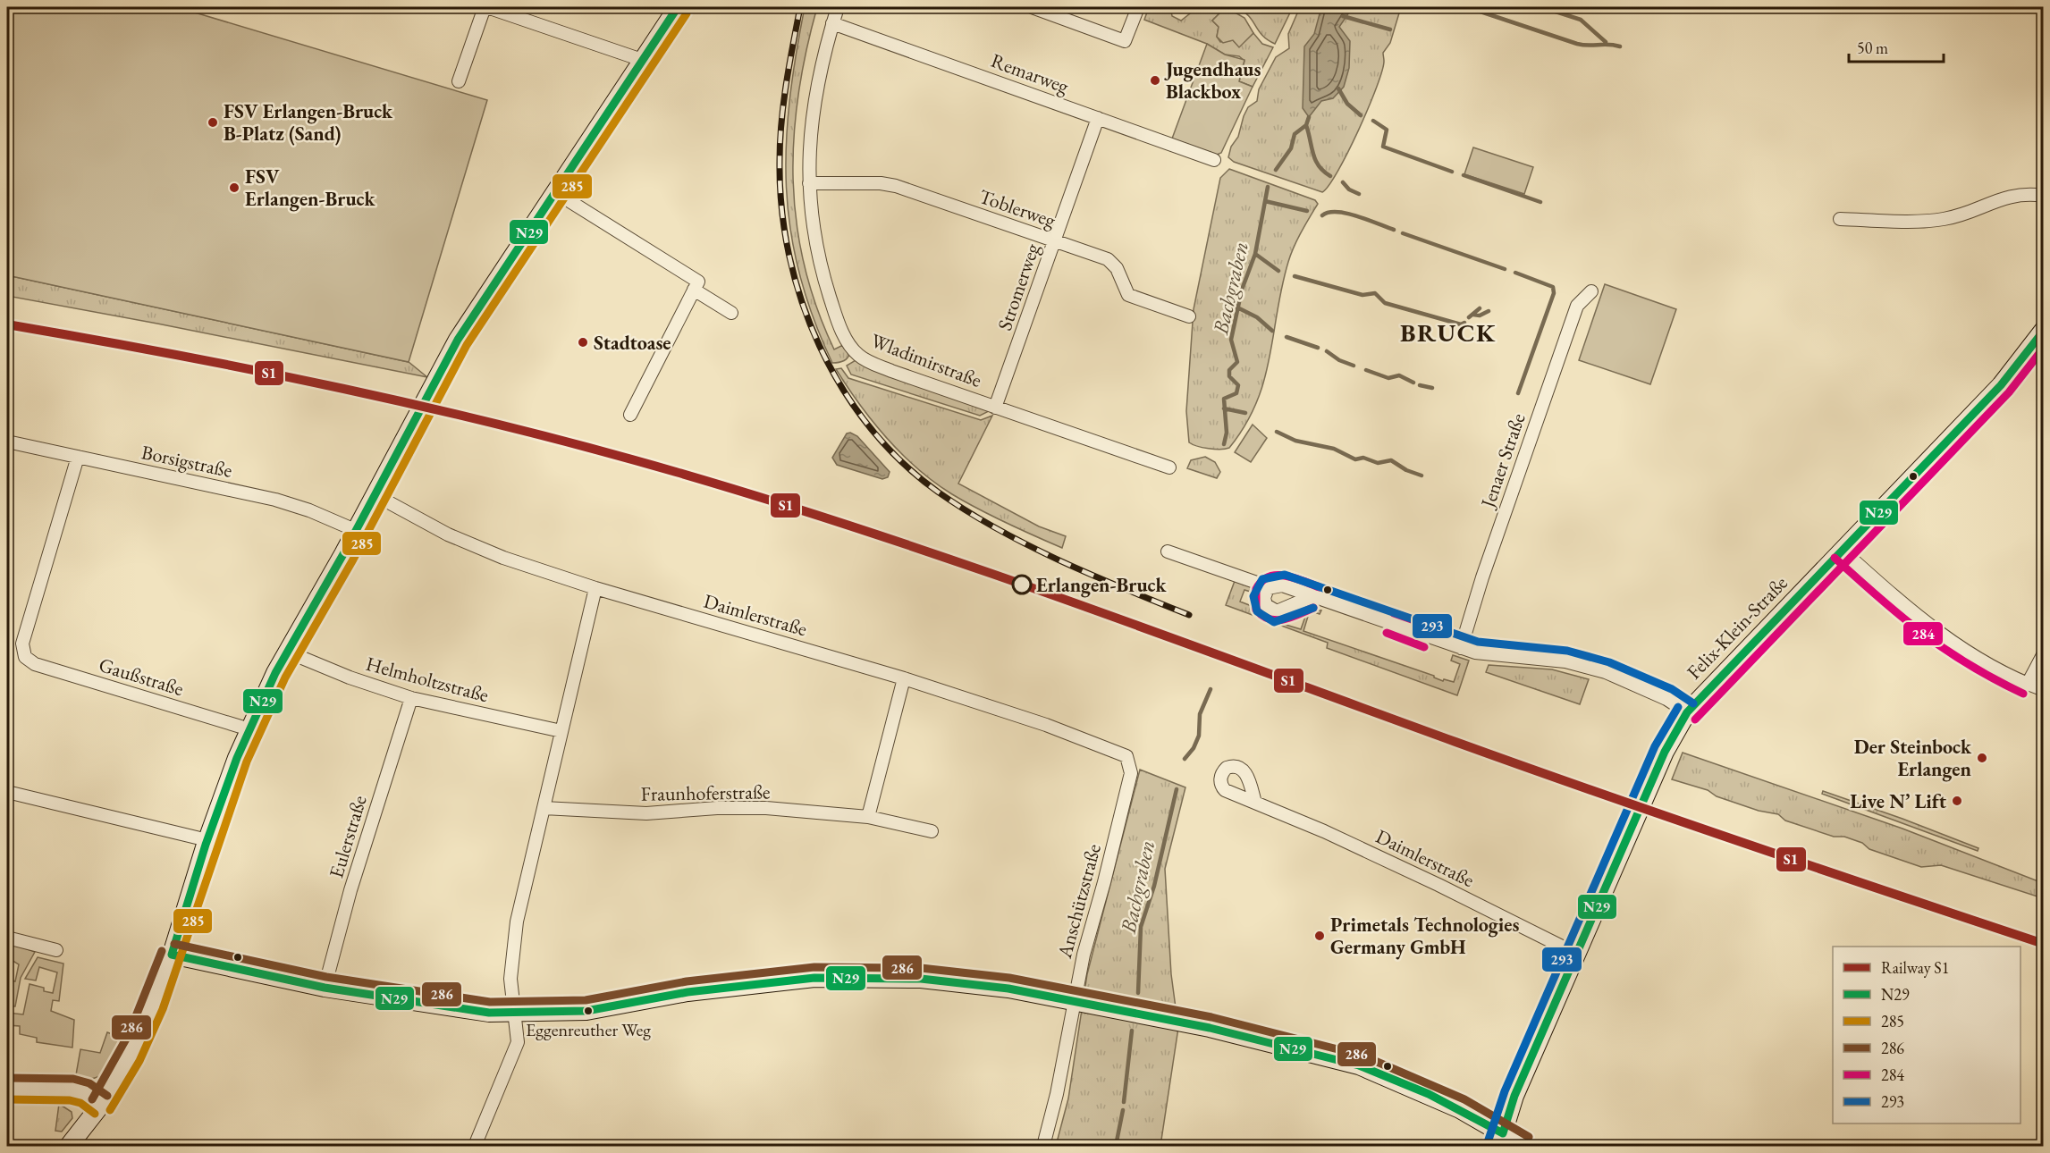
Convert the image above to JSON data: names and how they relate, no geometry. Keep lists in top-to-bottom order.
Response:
{
  "streets": {
    "street": [
      "Remarweg",
      "Toblerweg",
      "Stromerweg",
      "Wladimirstraße",
      "Jenaer Straße",
      "Borsigstraße",
      "Daimlerstraße",
      "Felix-Klein-Straße",
      "Gaußstraße",
      "Helmholtzstraße",
      "Fraunhoferstraße",
      "Eulerstraße",
      "Anschützstraße"
    ]
  },
  "crossings": [
    ["Remarweg", "Stromerweg"],
    ["Remarweg", "Wladimirstraße"],
    ["Toblerweg", "Stromerweg"],
    ["Toblerweg", "Wladimirstraße"],
    ["Stromerweg", "Wladimirstraße"],
    ["Borsigstraße", "Gaußstraße"],
    ["Daimlerstraße", "Felix-Klein-Straße"],
    ["Daimlerstraße", "Anschützstraße"],
    ["Helmholtzstraße", "Eulerstraße"]
  ],
  "districts": ["BRUCK"],
  "water": ["Bachgraben"],
  "places": [
    "Jugendhaus Blackbox",
    "FSV Erlangen-Bruck B-Platz (Sand)",
    "FSV Erlangen-Bruck",
    "Stadtoase",
    "Erlangen-Bruck",
    "Der Steinbock Erlangen",
    "Live N’ Lift",
    "Primetals Technologies Germany GmbH",
    "Eggenreuther Weg"
  ],
  "lines": [
    "transit line N29",
    "transit line 285",
    "rail line S1",
    "transit line 284",
    "transit line 293",
    "transit line 286"
  ],
  "legend": [
    "Railway S1",
    "N29",
    "285",
    "286",
    "284",
    "293"
  ],
  "scale_bar": "50 m"
}
